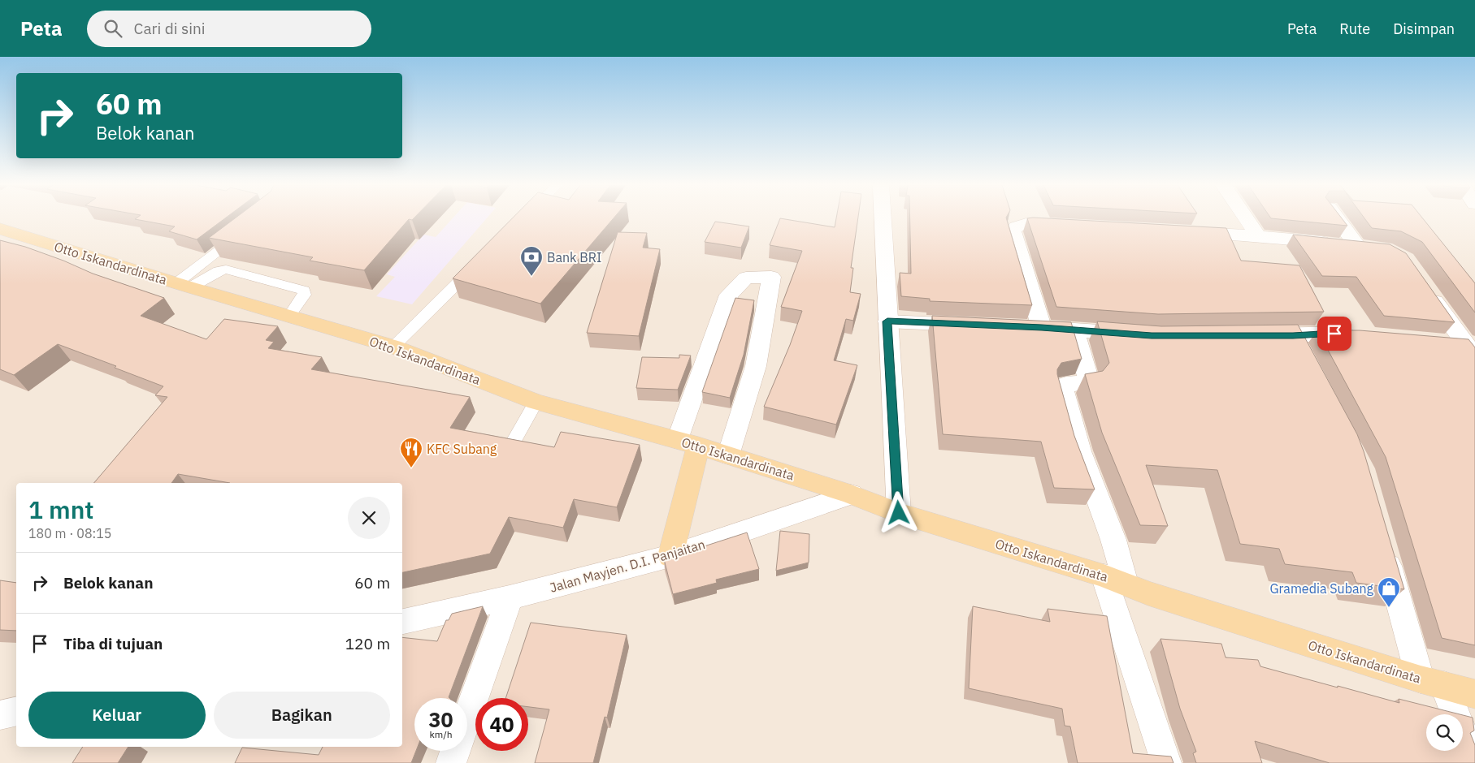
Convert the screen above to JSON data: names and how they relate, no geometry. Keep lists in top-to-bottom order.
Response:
{
  "streets": {
    "main road": ["Otto Iskandardinata"],
    "street": ["Jalan Mayjen. D.I. Panjaitan"]
  },
  "crossings": [
    ["Otto Iskandardinata", "Jalan Mayjen. D.I. Panjaitan"]
  ],
  "places": {
    "bank": ["Bank BRI"],
    "restaurant": ["KFC Subang"],
    "shop": ["Gramedia Subang"]
  },
  "page": {
    "header": "Peta",
    "search": "Cari di sini",
    "nav": ["Peta", "Rute", "Disimpan"],
    "turn": ["60 m", "Belok kanan"],
    "heading": ["1 mnt", "180 m · 08:15"],
    "list": [
      {
        "name": "Belok kanan",
        "value": "60 m"
      },
      {
        "name": "Tiba di tujuan",
        "value": "120 m"
      }
    ],
    "buttons": ["Keluar", "Bagikan"],
    "speed": "30 km/h",
    "limit": "40"
  }
}
